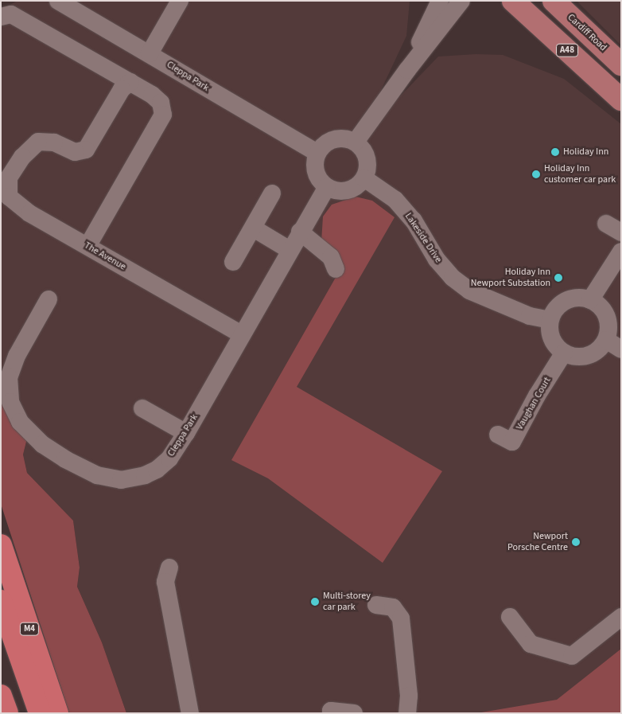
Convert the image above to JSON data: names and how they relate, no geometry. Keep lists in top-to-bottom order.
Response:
{
  "streets": {
    "highway": ["M4"],
    "main road": ["Cardiff Road", "A48"],
    "street": [
      "Cleppa Park",
      "Lakeside Drive",
      "The Avenue",
      "Vaughan Court"
    ]
  },
  "crossings": [
    ["Cleppa Park", "Lakeside Drive"],
    ["Cleppa Park", "The Avenue"],
    ["Lakeside Drive", "Vaughan Court"]
  ],
  "places": [
    "Holiday Inn",
    "Holiday Inn customer car park",
    "Holiday Inn Newport Substation",
    "Newport Porsche Centre",
    "Multi-storey car park"
  ]
}
